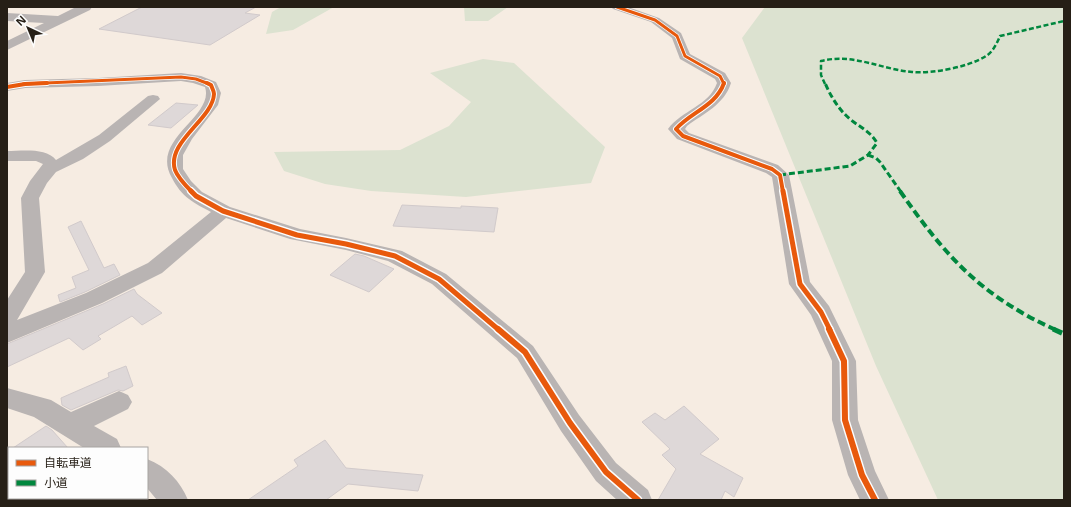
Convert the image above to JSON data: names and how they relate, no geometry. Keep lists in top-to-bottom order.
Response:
{
  "legend": ["自転車道", "小道"],
  "north": "top left"
}
